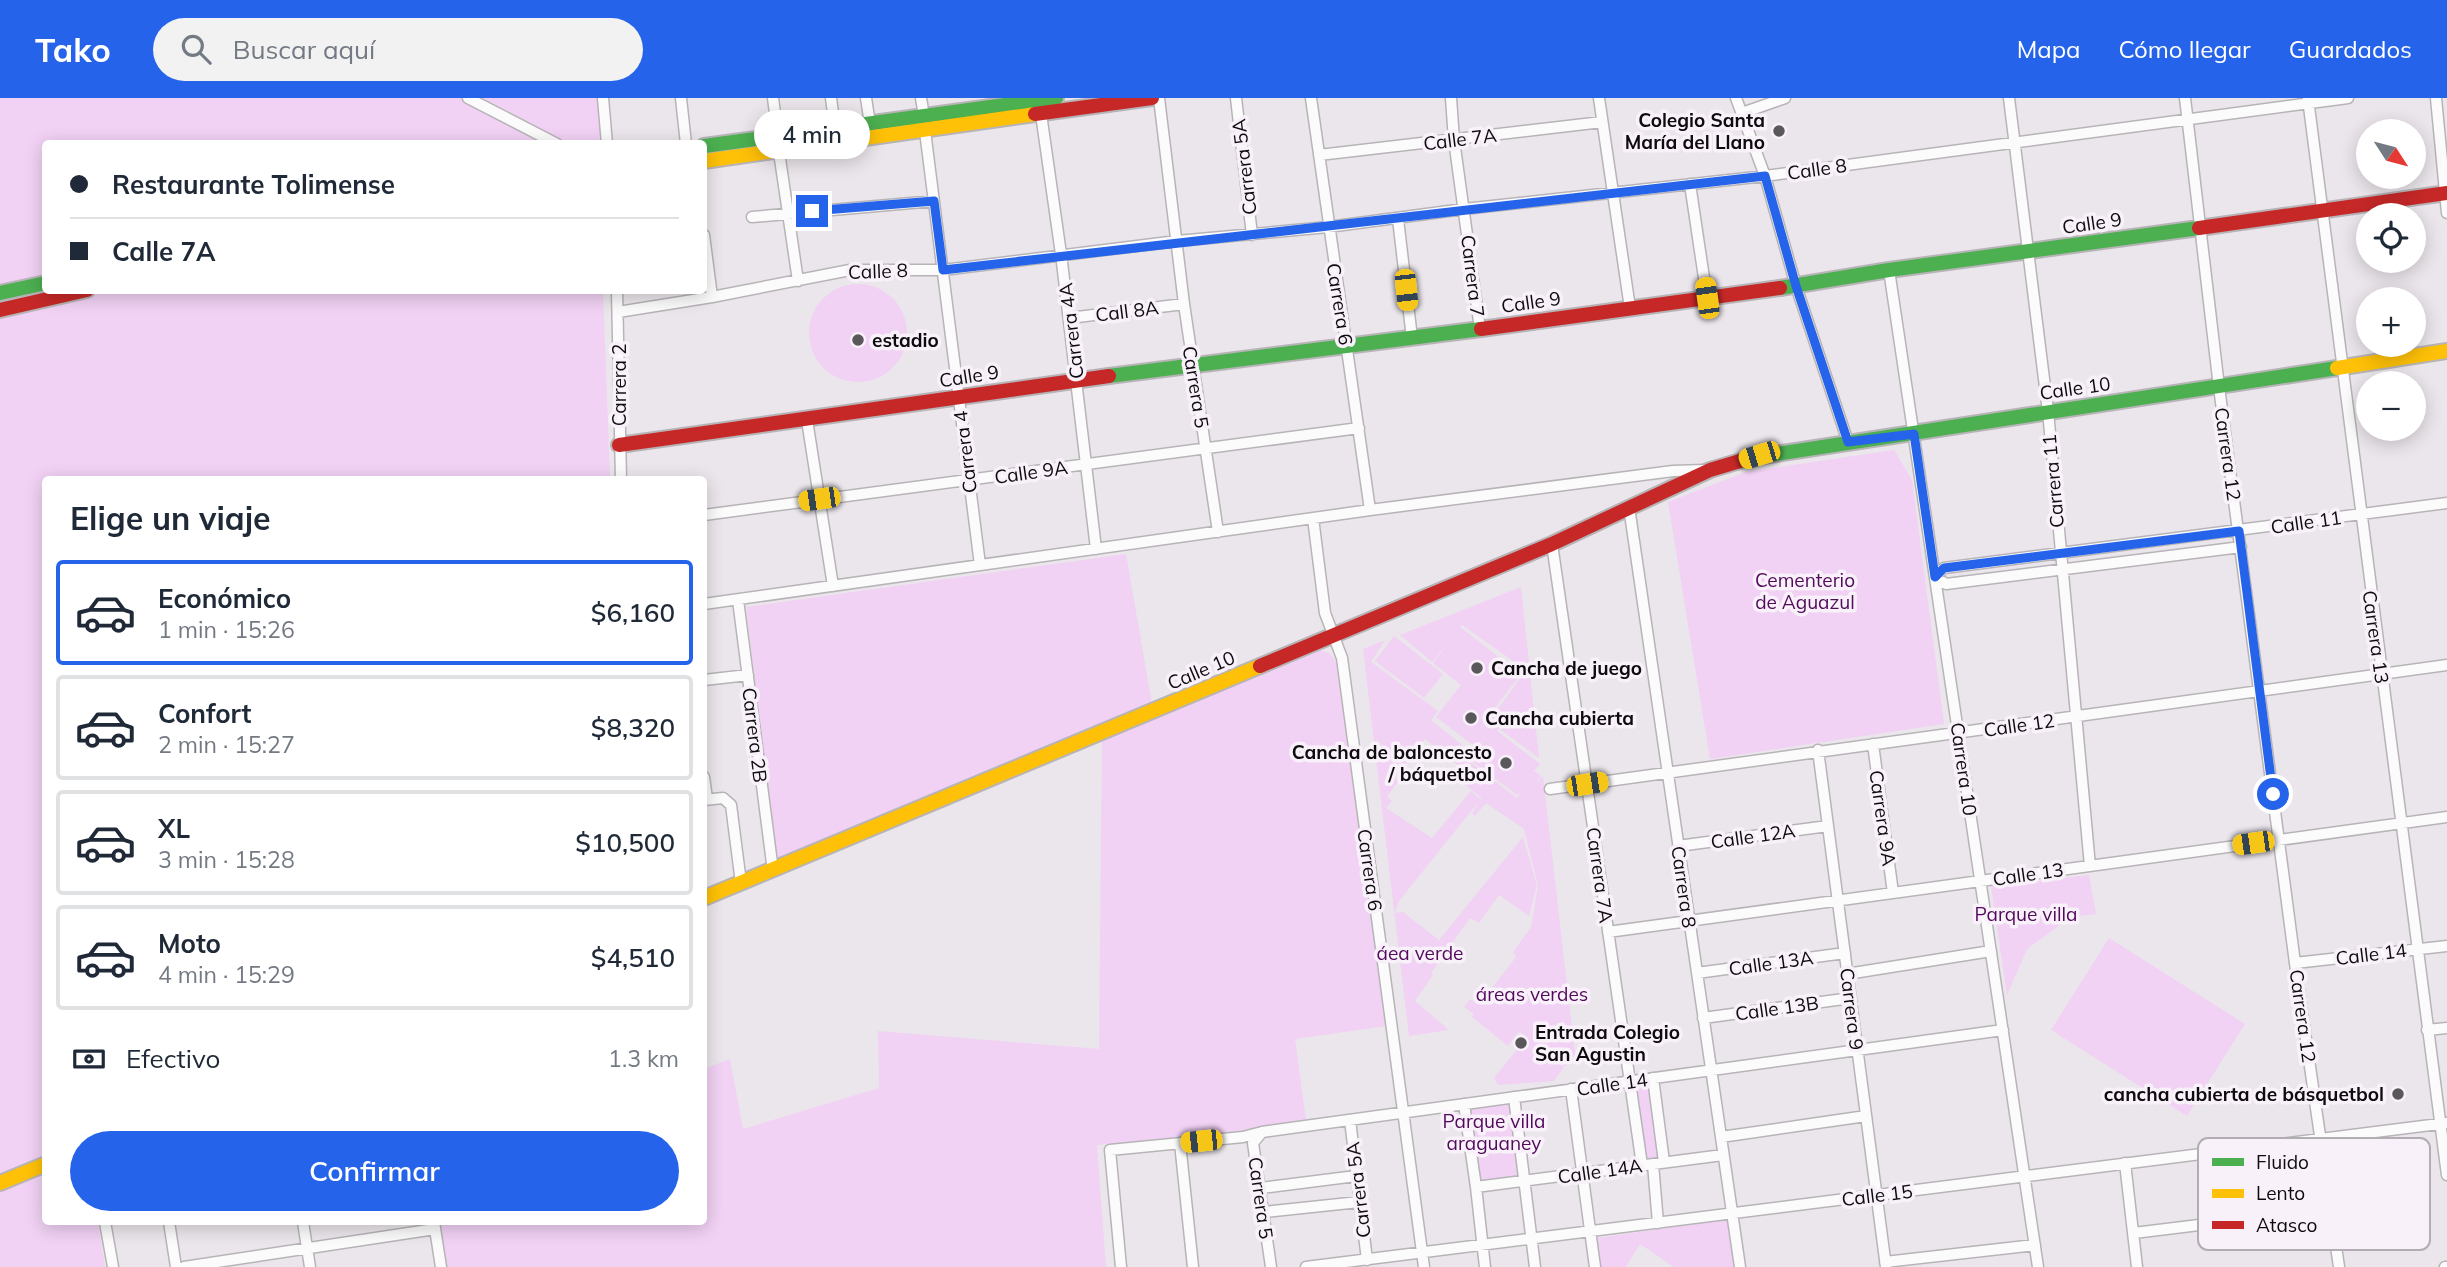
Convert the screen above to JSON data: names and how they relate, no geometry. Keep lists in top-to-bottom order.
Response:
{
  "streets": {
    "street": [
      "Calle 7A",
      "Carrera 5A",
      "Calle 8",
      "Calle 9",
      "Carrera 7",
      "Carrera 6",
      "Call 8A",
      "Carrera 4A",
      "Carrera 2",
      "Carrera 5",
      "Calle 10",
      "Carrera 4",
      "Carrera 12",
      "Calle 9A",
      "Carrera 11",
      "Calle 11",
      "Carrera 13",
      "Calle 12",
      "Carrera 2B",
      "Carrera 10",
      "Carrera 9A",
      "Calle 12A",
      "Calle 13",
      "Carrera 7A",
      "Carrera 8",
      "Calle 14",
      "Calle 13A",
      "Calle 13B",
      "Carrera 9",
      "Calle 14A",
      "Calle 15"
    ]
  },
  "crossings": [
    ["Calle 7A", "Carrera 7"],
    ["Calle 7A", "Carrera 6"],
    ["Carrera 5A", "Calle 8"],
    ["Carrera 5A", "Calle 14"],
    ["Carrera 5A", "Calle 15"],
    ["Calle 8", "Carrera 7"],
    ["Calle 8", "Carrera 6"],
    ["Calle 8", "Carrera 4A"],
    ["Calle 8", "Carrera 2"],
    ["Calle 8", "Carrera 5"],
    ["Calle 8", "Carrera 4"],
    ["Calle 8", "Carrera 12"],
    ["Calle 8", "Carrera 11"],
    ["Calle 8", "Carrera 13"],
    ["Calle 9", "Carrera 7"],
    ["Calle 9", "Carrera 6"],
    ["Calle 9", "Carrera 4A"],
    ["Calle 9", "Carrera 2"],
    ["Calle 9", "Carrera 5"],
    ["Calle 9", "Carrera 4"],
    ["Calle 9", "Carrera 12"],
    ["Calle 9", "Carrera 11"],
    ["Calle 9", "Carrera 13"],
    ["Calle 9", "Carrera 10"],
    ["Carrera 6", "Calle 10"],
    ["Carrera 6", "Calle 9A"],
    ["Carrera 6", "Calle 14"],
    ["Carrera 6", "Calle 15"],
    ["Call 8A", "Carrera 4A"],
    ["Call 8A", "Carrera 5"],
    ["Carrera 4A", "Calle 10"],
    ["Carrera 4A", "Calle 9A"],
    ["Carrera 5", "Calle 10"],
    ["Carrera 5", "Calle 9A"],
    ["Carrera 5", "Calle 14"],
    ["Calle 10", "Carrera 4"],
    ["Calle 10", "Carrera 12"],
    ["Calle 10", "Carrera 11"],
    ["Calle 10", "Carrera 13"],
    ["Calle 10", "Carrera 2B"],
    ["Calle 10", "Carrera 10"],
    ["Calle 10", "Carrera 7A"],
    ["Calle 10", "Carrera 8"],
    ["Carrera 4", "Calle 9A"],
    ["Carrera 12", "Calle 11"],
    ["Carrera 12", "Calle 12"],
    ["Carrera 12", "Calle 13"],
    ["Carrera 12", "Calle 14"],
    ["Carrera 11", "Calle 11"],
    ["Carrera 11", "Calle 12"],
    ["Carrera 11", "Calle 13"],
    ["Calle 11", "Carrera 13"],
    ["Calle 11", "Carrera 10"],
    ["Carrera 13", "Calle 12"],
    ["Carrera 13", "Calle 13"],
    ["Carrera 13", "Calle 14"],
    ["Carrera 13", "Calle 15"],
    ["Calle 12", "Carrera 10"],
    ["Calle 12", "Carrera 9A"],
    ["Calle 12", "Carrera 7A"],
    ["Calle 12", "Carrera 8"],
    ["Calle 12", "Carrera 9"],
    ["Carrera 10", "Calle 13"],
    ["Carrera 10", "Calle 14"],
    ["Carrera 10", "Calle 15"],
    ["Carrera 9A", "Calle 13"],
    ["Calle 12A", "Carrera 8"],
    ["Calle 12A", "Carrera 9"],
    ["Calle 13", "Carrera 7A"],
    ["Calle 13", "Carrera 8"],
    ["Calle 13", "Carrera 9"],
    ["Carrera 7A", "Calle 14"],
    ["Carrera 7A", "Calle 14A"],
    ["Carrera 8", "Calle 14"],
    ["Carrera 8", "Calle 13A"],
    ["Carrera 8", "Calle 13B"],
    ["Carrera 8", "Calle 14A"],
    ["Carrera 8", "Calle 15"],
    ["Calle 14", "Carrera 9"],
    ["Calle 13A", "Carrera 9"],
    ["Calle 13B", "Carrera 9"],
    ["Carrera 9", "Calle 15"]
  ],
  "parks": [
    "Cementerio de Aguazul",
    "Parque villa",
    "áea verde",
    "áreas verdes",
    "Parque villa araguaney"
  ],
  "places": [
    "Colegio Santa María del Llano",
    "estadio",
    "Cancha de juego",
    "Cancha cubierta",
    "Cancha de baloncesto / báquetbol",
    "Entrada Colegio San Agustin",
    "cancha cubierta de básquetbol"
  ],
  "legend": ["Fluido", "Lento", "Atasco"],
  "north": "bottom right",
  "page": {
    "header": "Tako",
    "search": "Buscar aquí",
    "nav": ["Mapa", "Cómo llegar", "Guardados"],
    "bubble": "4 min",
    "map_buttons": ["+", "−"],
    "banner": ["Restaurante Tolimense", "Calle 7A"],
    "heading": "Elige un viaje",
    "list": [
      {
        "name": "Económico",
        "note": "1 min · 15:26",
        "value": "$6,160"
      },
      {
        "name": "Confort",
        "note": "2 min · 15:27",
        "value": "$8,320"
      },
      {
        "name": "XL",
        "note": "3 min · 15:28",
        "value": "$10,500"
      },
      {
        "name": "Moto",
        "note": "4 min · 15:29",
        "value": "$4,510"
      }
    ],
    "pay": ["Efectivo", "1.3 km"],
    "buttons": "Confirmar"
  }
}
